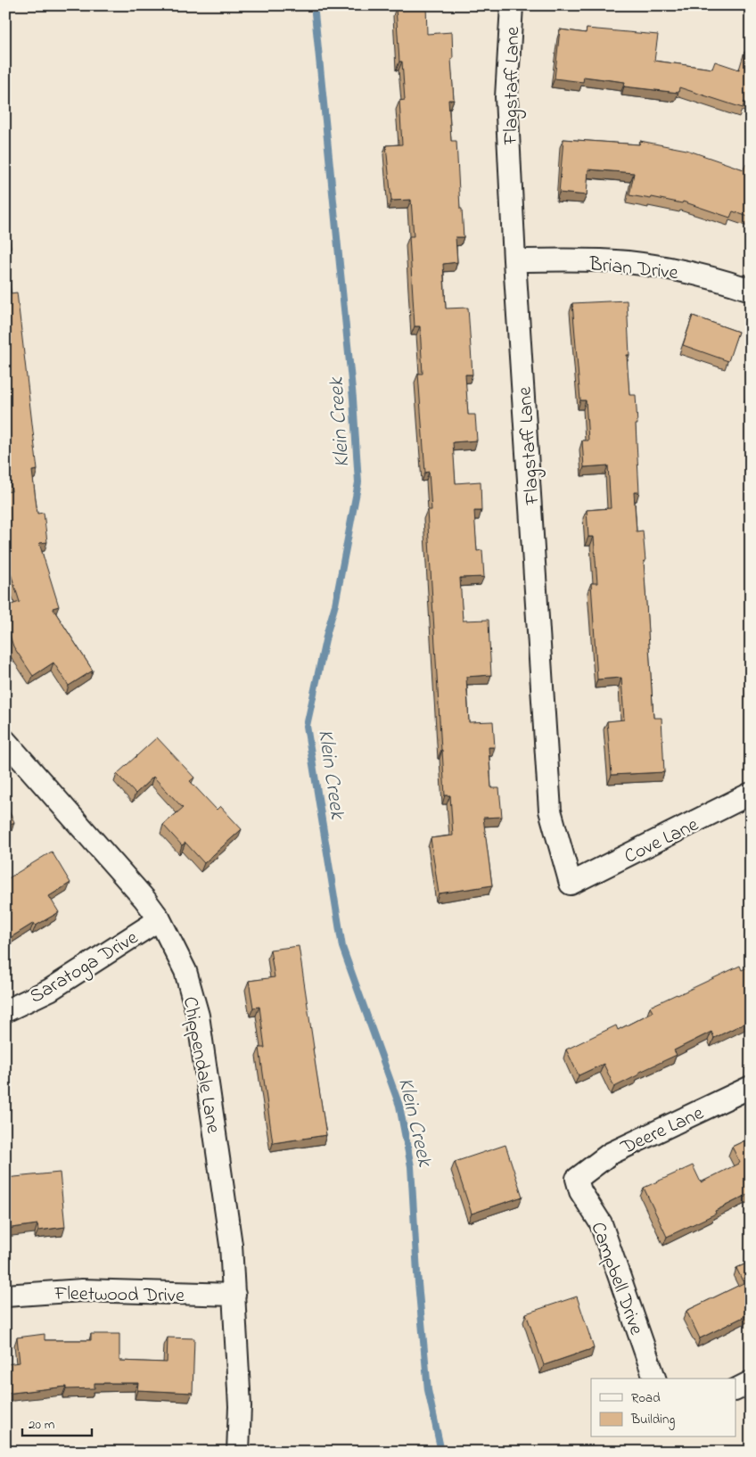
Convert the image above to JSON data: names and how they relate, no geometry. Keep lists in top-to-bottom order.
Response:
{
  "streets": {
    "street": [
      "Flagstaff Lane",
      "Brian Drive",
      "Cove Lane",
      "Saratoga Drive",
      "Chippendale Lane",
      "Deere Lane",
      "Campbell Drive",
      "Fleetwood Drive"
    ]
  },
  "crossings": [
    ["Flagstaff Lane", "Brian Drive"],
    ["Flagstaff Lane", "Cove Lane"],
    ["Saratoga Drive", "Chippendale Lane"],
    ["Chippendale Lane", "Fleetwood Drive"],
    ["Deere Lane", "Campbell Drive"]
  ],
  "water": ["Klein Creek"],
  "legend": ["Road", "Building"],
  "scale_bar": "20 m"
}
